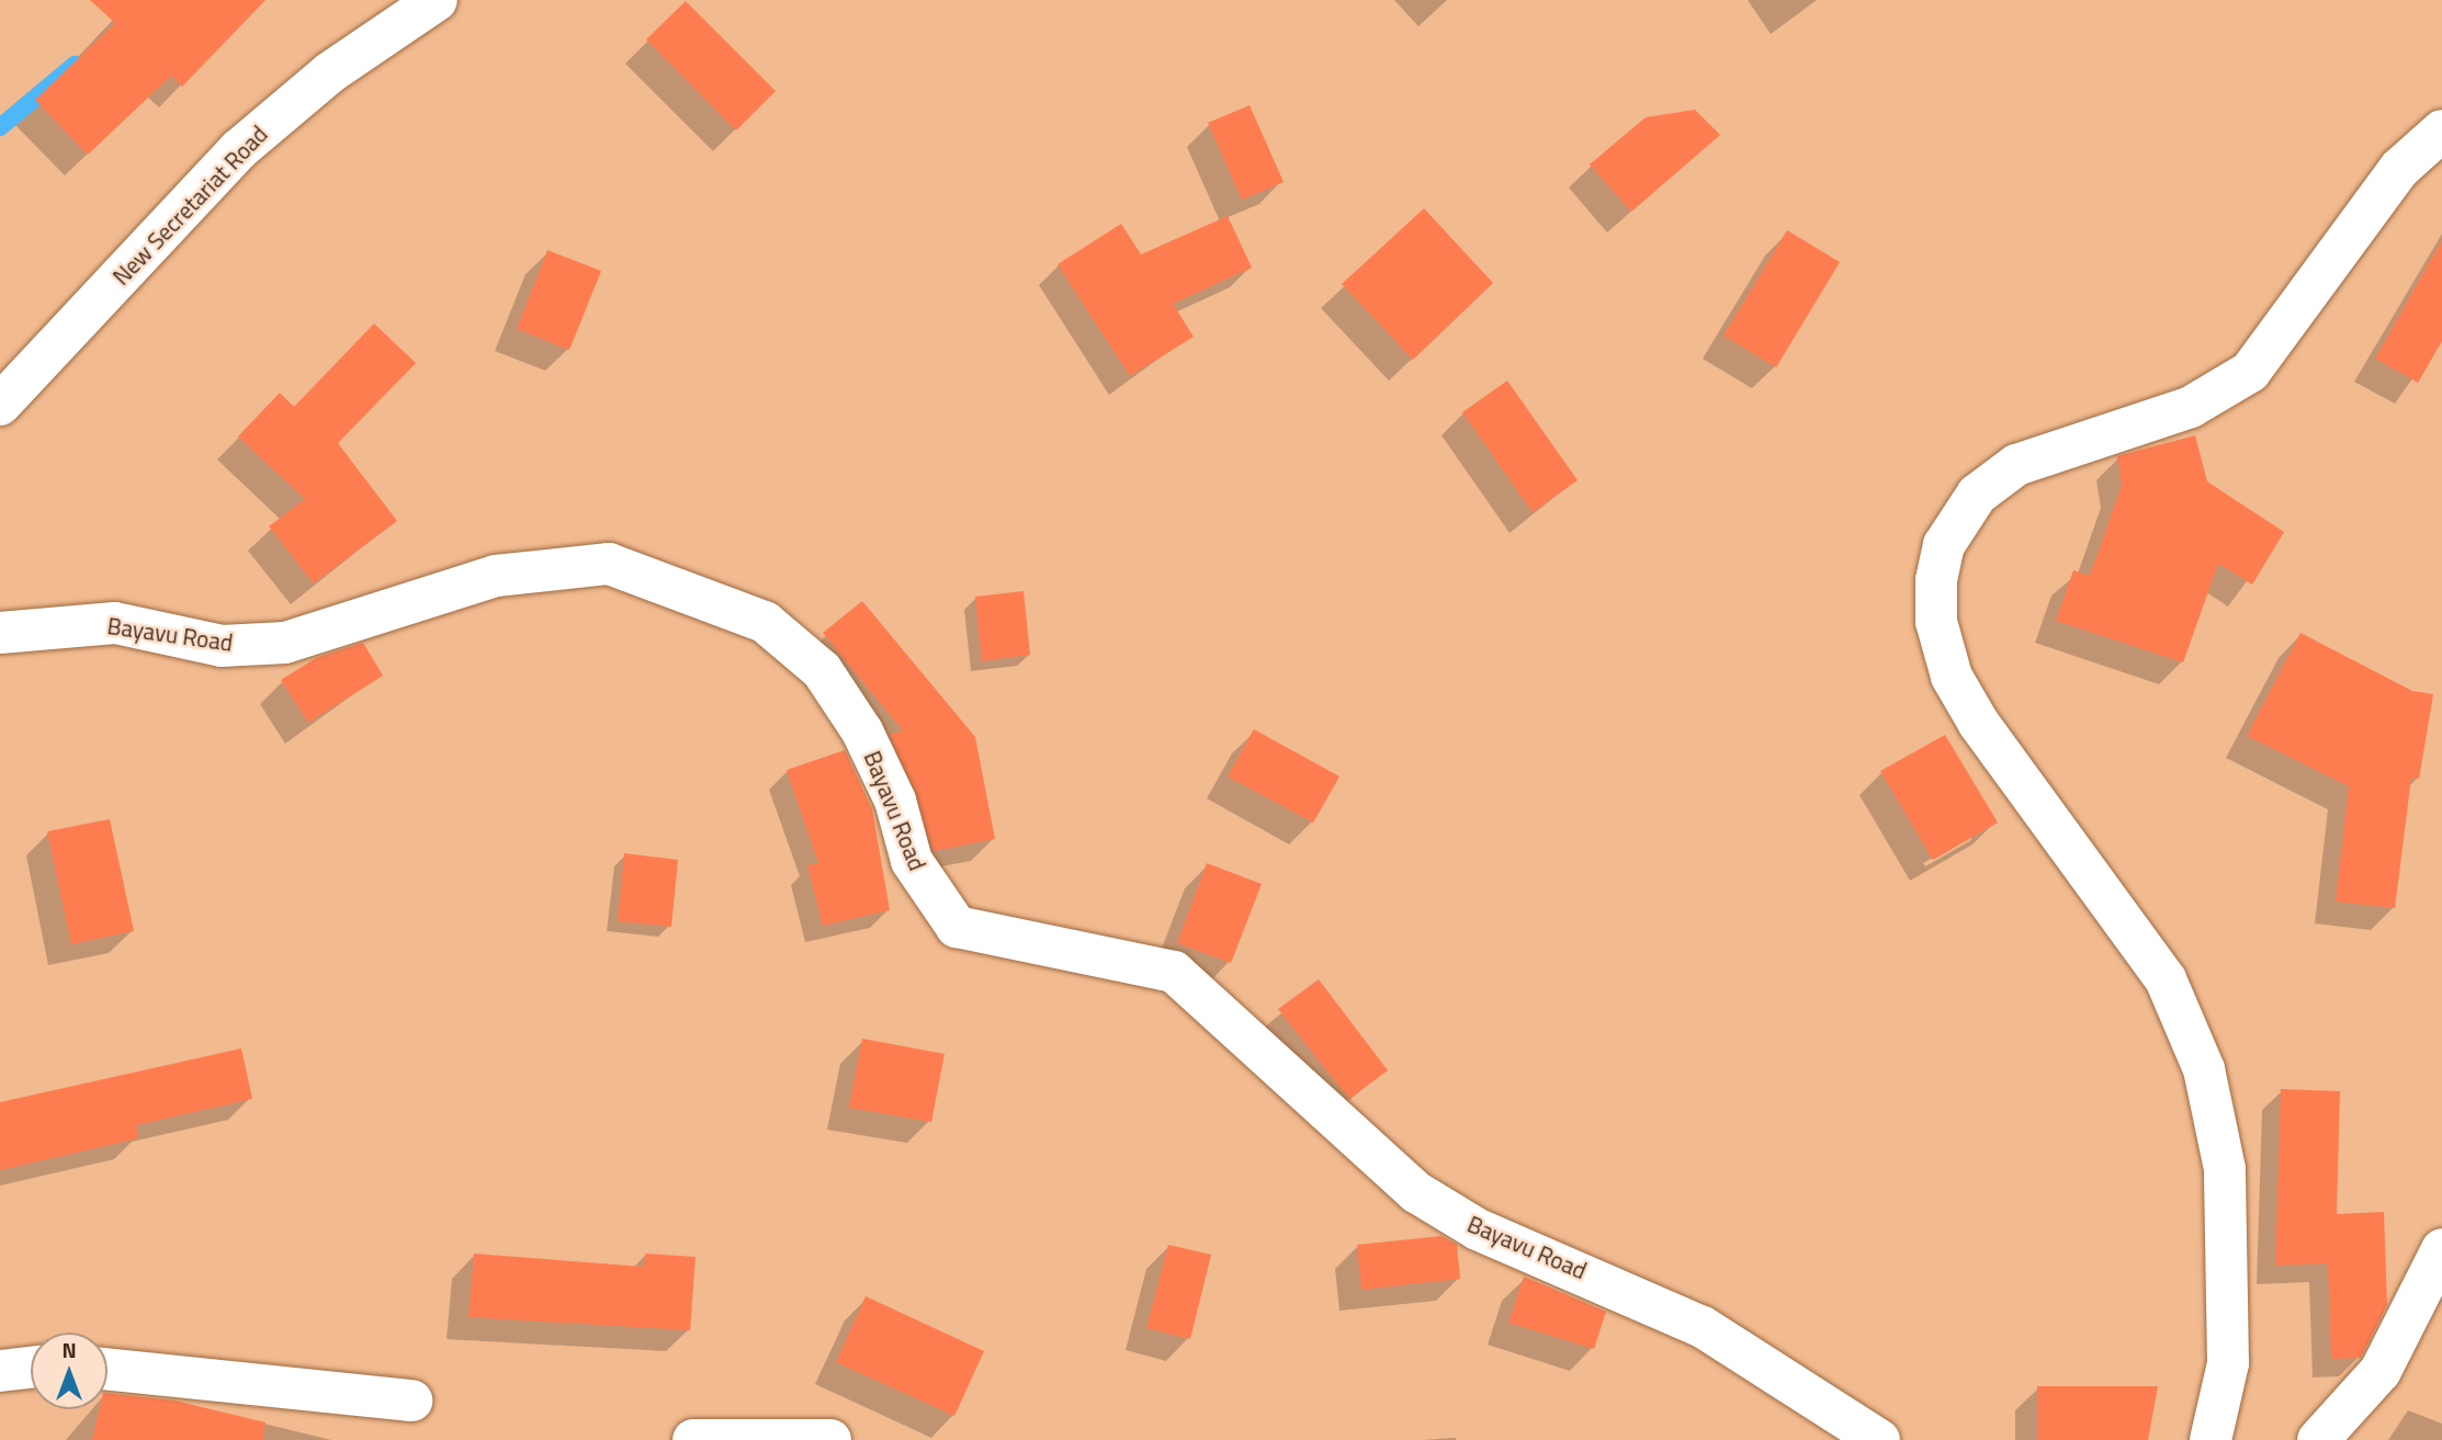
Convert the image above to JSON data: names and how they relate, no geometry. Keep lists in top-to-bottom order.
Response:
{
  "streets": {
    "street": ["New Secretariat Road", "Bayavu Road"]
  },
  "north": "top"
}
